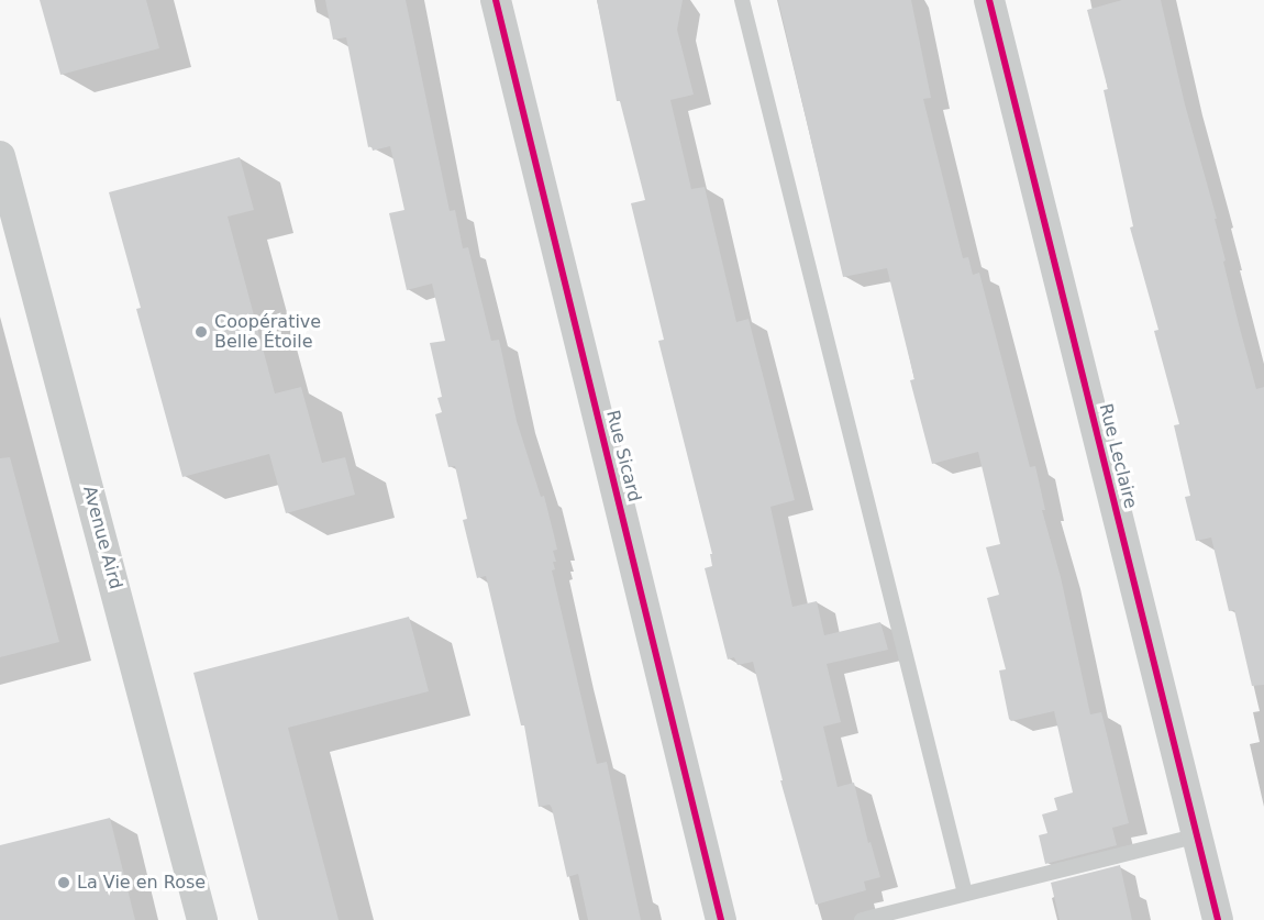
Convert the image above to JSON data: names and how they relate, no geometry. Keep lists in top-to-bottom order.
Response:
{
  "streets": {
    "street": ["Rue Sicard", "Rue Leclaire", "Avenue Aird"]
  },
  "places": ["Coopérative Belle Étoile", "La Vie en Rose"]
}
